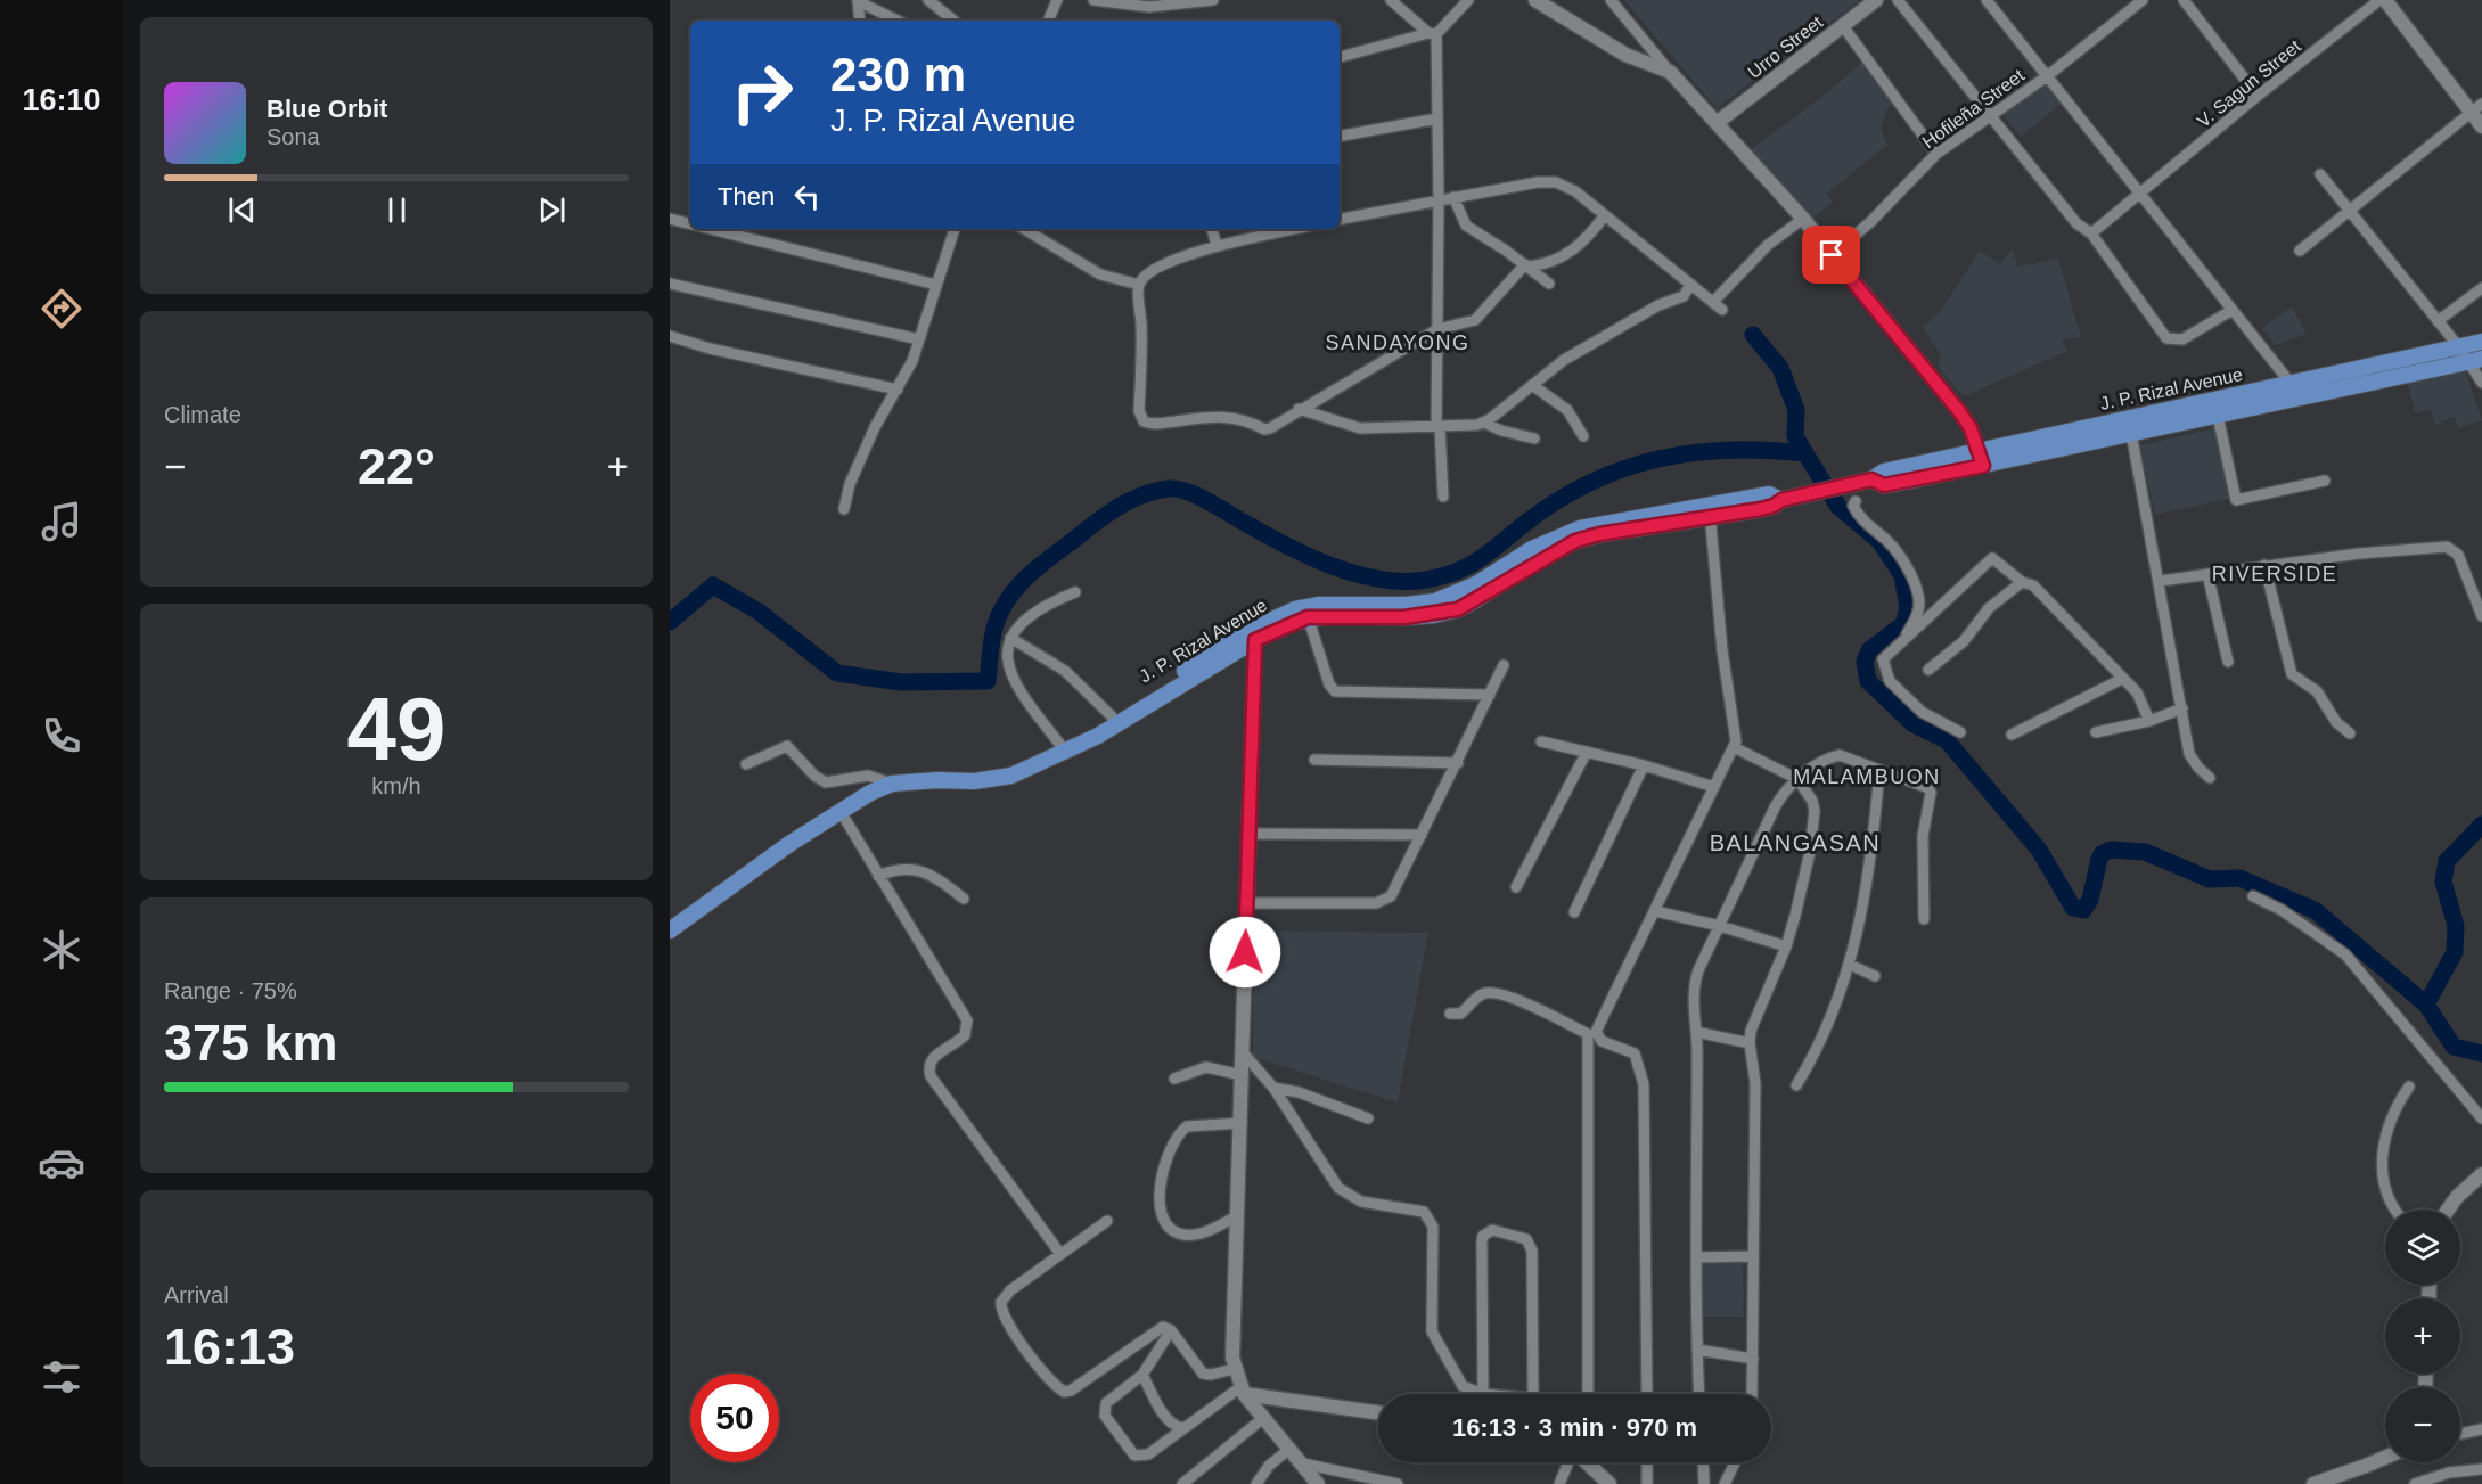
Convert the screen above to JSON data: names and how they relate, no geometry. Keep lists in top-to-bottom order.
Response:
{
  "streets": {
    "main road": ["J. P. Rizal Avenue"],
    "street": ["Urro Street", "V. Sagun Street", "Hofileña Street"]
  },
  "districts": [
    "SANDAYONG",
    "RIVERSIDE",
    "MALAMBUON",
    "BALANGASAN"
  ],
  "page": {
    "tabs": "16:10",
    "turn": ["230 m", "J. P. Rizal Avenue"],
    "song": ["Blue Orbit", "Sona"],
    "then": "Then",
    "tile": [
      "Climate",
      ["49", "km/h"],
      ["Range · 75%", "375 km"],
      ["Arrival", "16:13"]
    ],
    "heat": ["−", "22°", "+"],
    "map_buttons": ["+", "−"],
    "limit": "50",
    "trip": "16:13 · 3 min · 970 m"
  }
}
